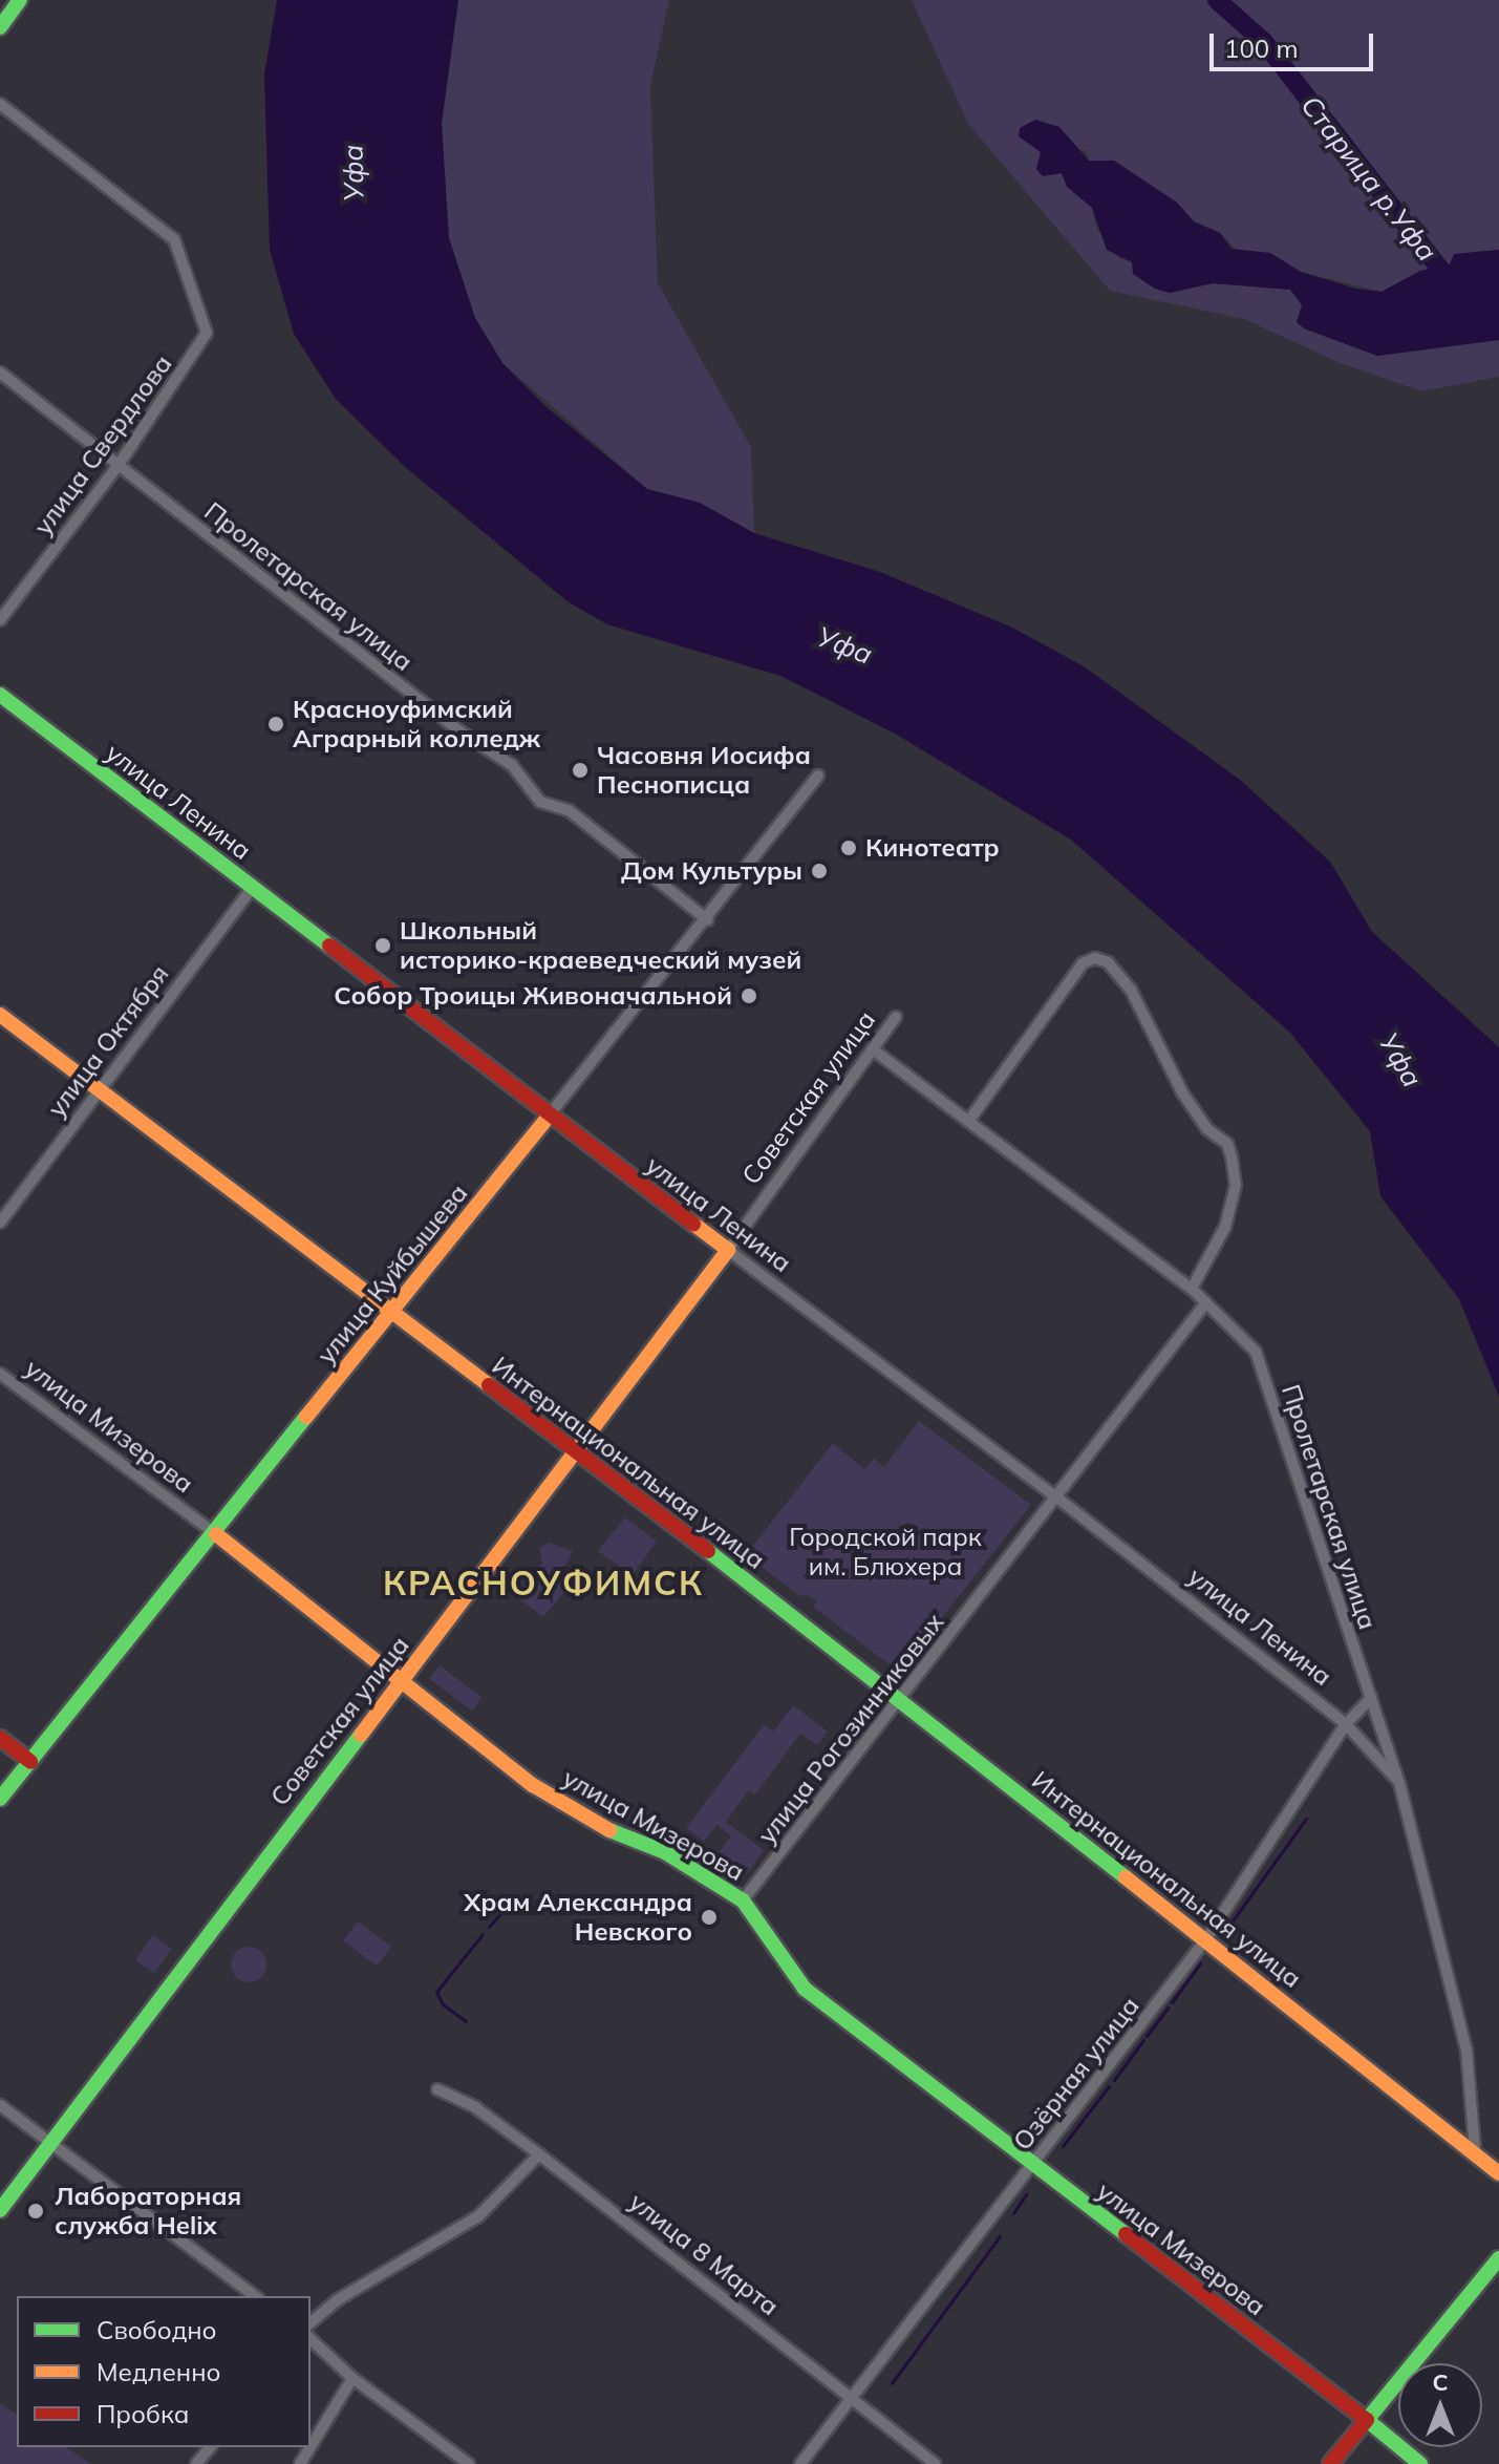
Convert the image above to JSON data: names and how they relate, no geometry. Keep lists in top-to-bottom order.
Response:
{
  "streets": {
    "main road": [
      "улица Ленина",
      "Советская улица",
      "улица Куйбышева",
      "улица Мизерова",
      "Интернациональная улица"
    ],
    "street": [
      "улица Свердлова",
      "Пролетарская улица",
      "улица Октября",
      "улица Рогозинниковых",
      "Озёрная улица",
      "улица 8 Марта"
    ]
  },
  "crossings": [
    ["улица Свердлова", "Пролетарская улица"],
    ["Пролетарская улица", "улица Ленина"],
    ["Пролетарская улица", "Советская улица"],
    ["Пролетарская улица", "улица Куйбышева"],
    ["Пролетарская улица", "Интернациональная улица"],
    ["Пролетарская улица", "улица Рогозинниковых"],
    ["Пролетарская улица", "Озёрная улица"],
    ["улица Ленина", "улица Октября"],
    ["улица Ленина", "Советская улица"],
    ["улица Ленина", "улица Куйбышева"],
    ["улица Ленина", "улица Рогозинниковых"],
    ["улица Ленина", "Озёрная улица"],
    ["улица Октября", "Интернациональная улица"],
    ["Советская улица", "улица Мизерова"],
    ["Советская улица", "Интернациональная улица"],
    ["улица Куйбышева", "улица Мизерова"],
    ["улица Куйбышева", "Интернациональная улица"],
    ["улица Мизерова", "улица Рогозинниковых"],
    ["улица Мизерова", "Озёрная улица"],
    ["Интернациональная улица", "улица Рогозинниковых"],
    ["Интернациональная улица", "Озёрная улица"],
    ["Озёрная улица", "улица 8 Марта"]
  ],
  "districts": ["КРАСНОУФИМСК"],
  "water": ["Уфа", "Старица р.Уфа"],
  "parks": ["Городской парк им. Блюхера"],
  "places": [
    "Красноуфимский Аграрный колледж",
    "Часовня Иосифа Песнописца",
    "Кинотеатр",
    "Дом Культуры",
    "Школьный историко-краеведческий музей",
    "Собор Троицы Живоначальной",
    "Храм Александра Невского",
    "Лабораторная служба Helix"
  ],
  "legend": ["Свободно", "Медленно", "Пробка"],
  "scale_bar": "100 m",
  "north": "top"
}
